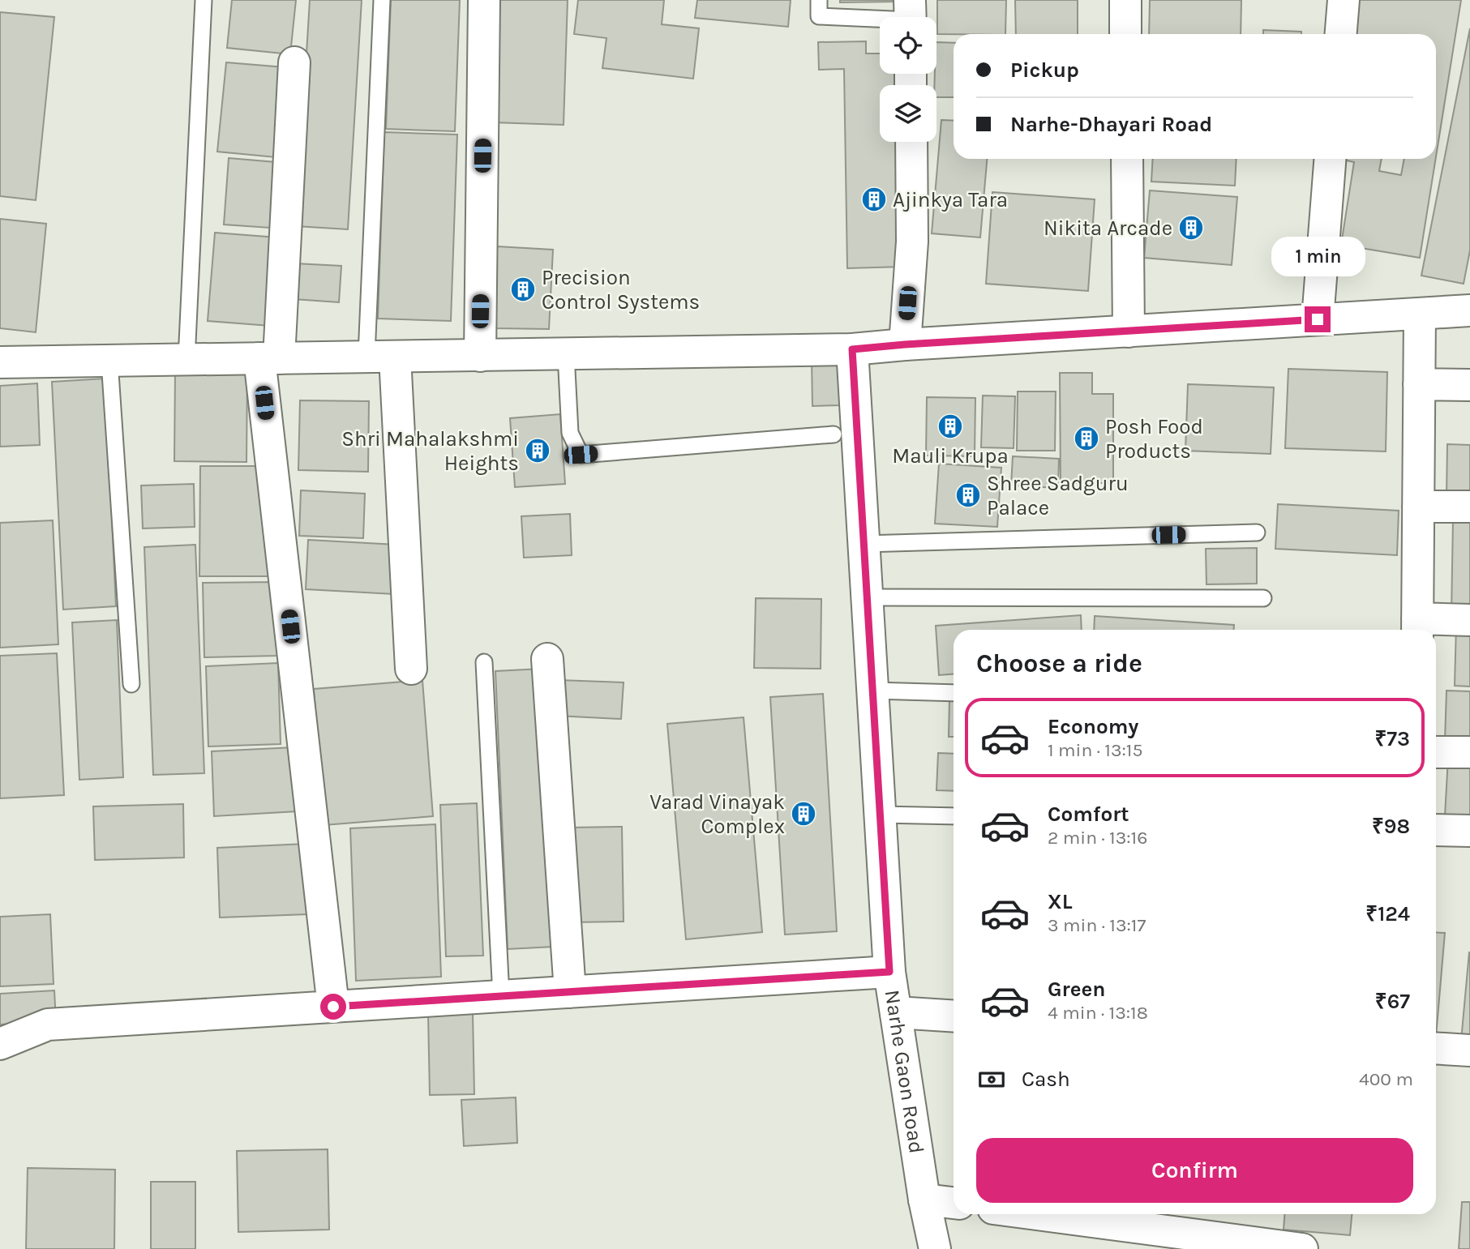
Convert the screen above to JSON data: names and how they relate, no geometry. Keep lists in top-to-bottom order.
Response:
{
  "streets": {
    "street": ["Narhe Gaon Road"]
  },
  "places": {
    "building": [
      "Ajinkya Tara",
      "Nikita Arcade",
      "Precision Control Systems",
      "Mauli Krupa",
      "Posh Food Products",
      "Shri Mahalakshmi Heights",
      "Shree Sadguru Palace",
      "Varad Vinayak Complex"
    ]
  },
  "page": {
    "banner": ["Pickup", "Narhe-Dhayari Road"],
    "bubble": "1 min",
    "heading": "Choose a ride",
    "list": [
      {
        "name": "Economy",
        "note": "1 min · 13:15",
        "value": "₹73"
      },
      {
        "name": "Comfort",
        "note": "2 min · 13:16",
        "value": "₹98"
      },
      {
        "name": "XL",
        "note": "3 min · 13:17",
        "value": "₹124"
      },
      {
        "name": "Green",
        "note": "4 min · 13:18",
        "value": "₹67"
      }
    ],
    "pay": ["Cash", "400 m"],
    "buttons": "Confirm"
  }
}
